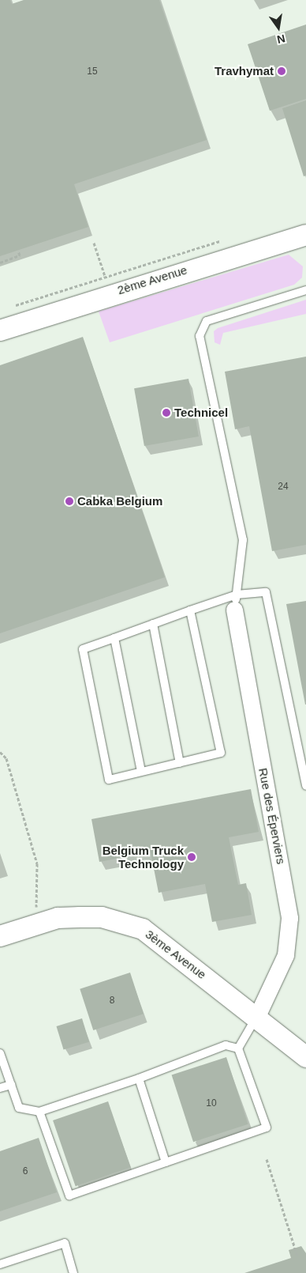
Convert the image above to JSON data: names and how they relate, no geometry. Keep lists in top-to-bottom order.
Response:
{
  "streets": {
    "street": ["2ème Avenue", "Rue des Éperviers", "3ème Avenue"]
  },
  "crossings": [
    ["Rue des Éperviers", "3ème Avenue"]
  ],
  "places": [
    "Travhymat",
    "Technicel",
    "Cabka Belgium",
    "Belgium Truck Technology"
  ],
  "house_numbers": [
    "15",
    "24",
    "8",
    "10",
    "6"
  ],
  "north": "bottom"
}
